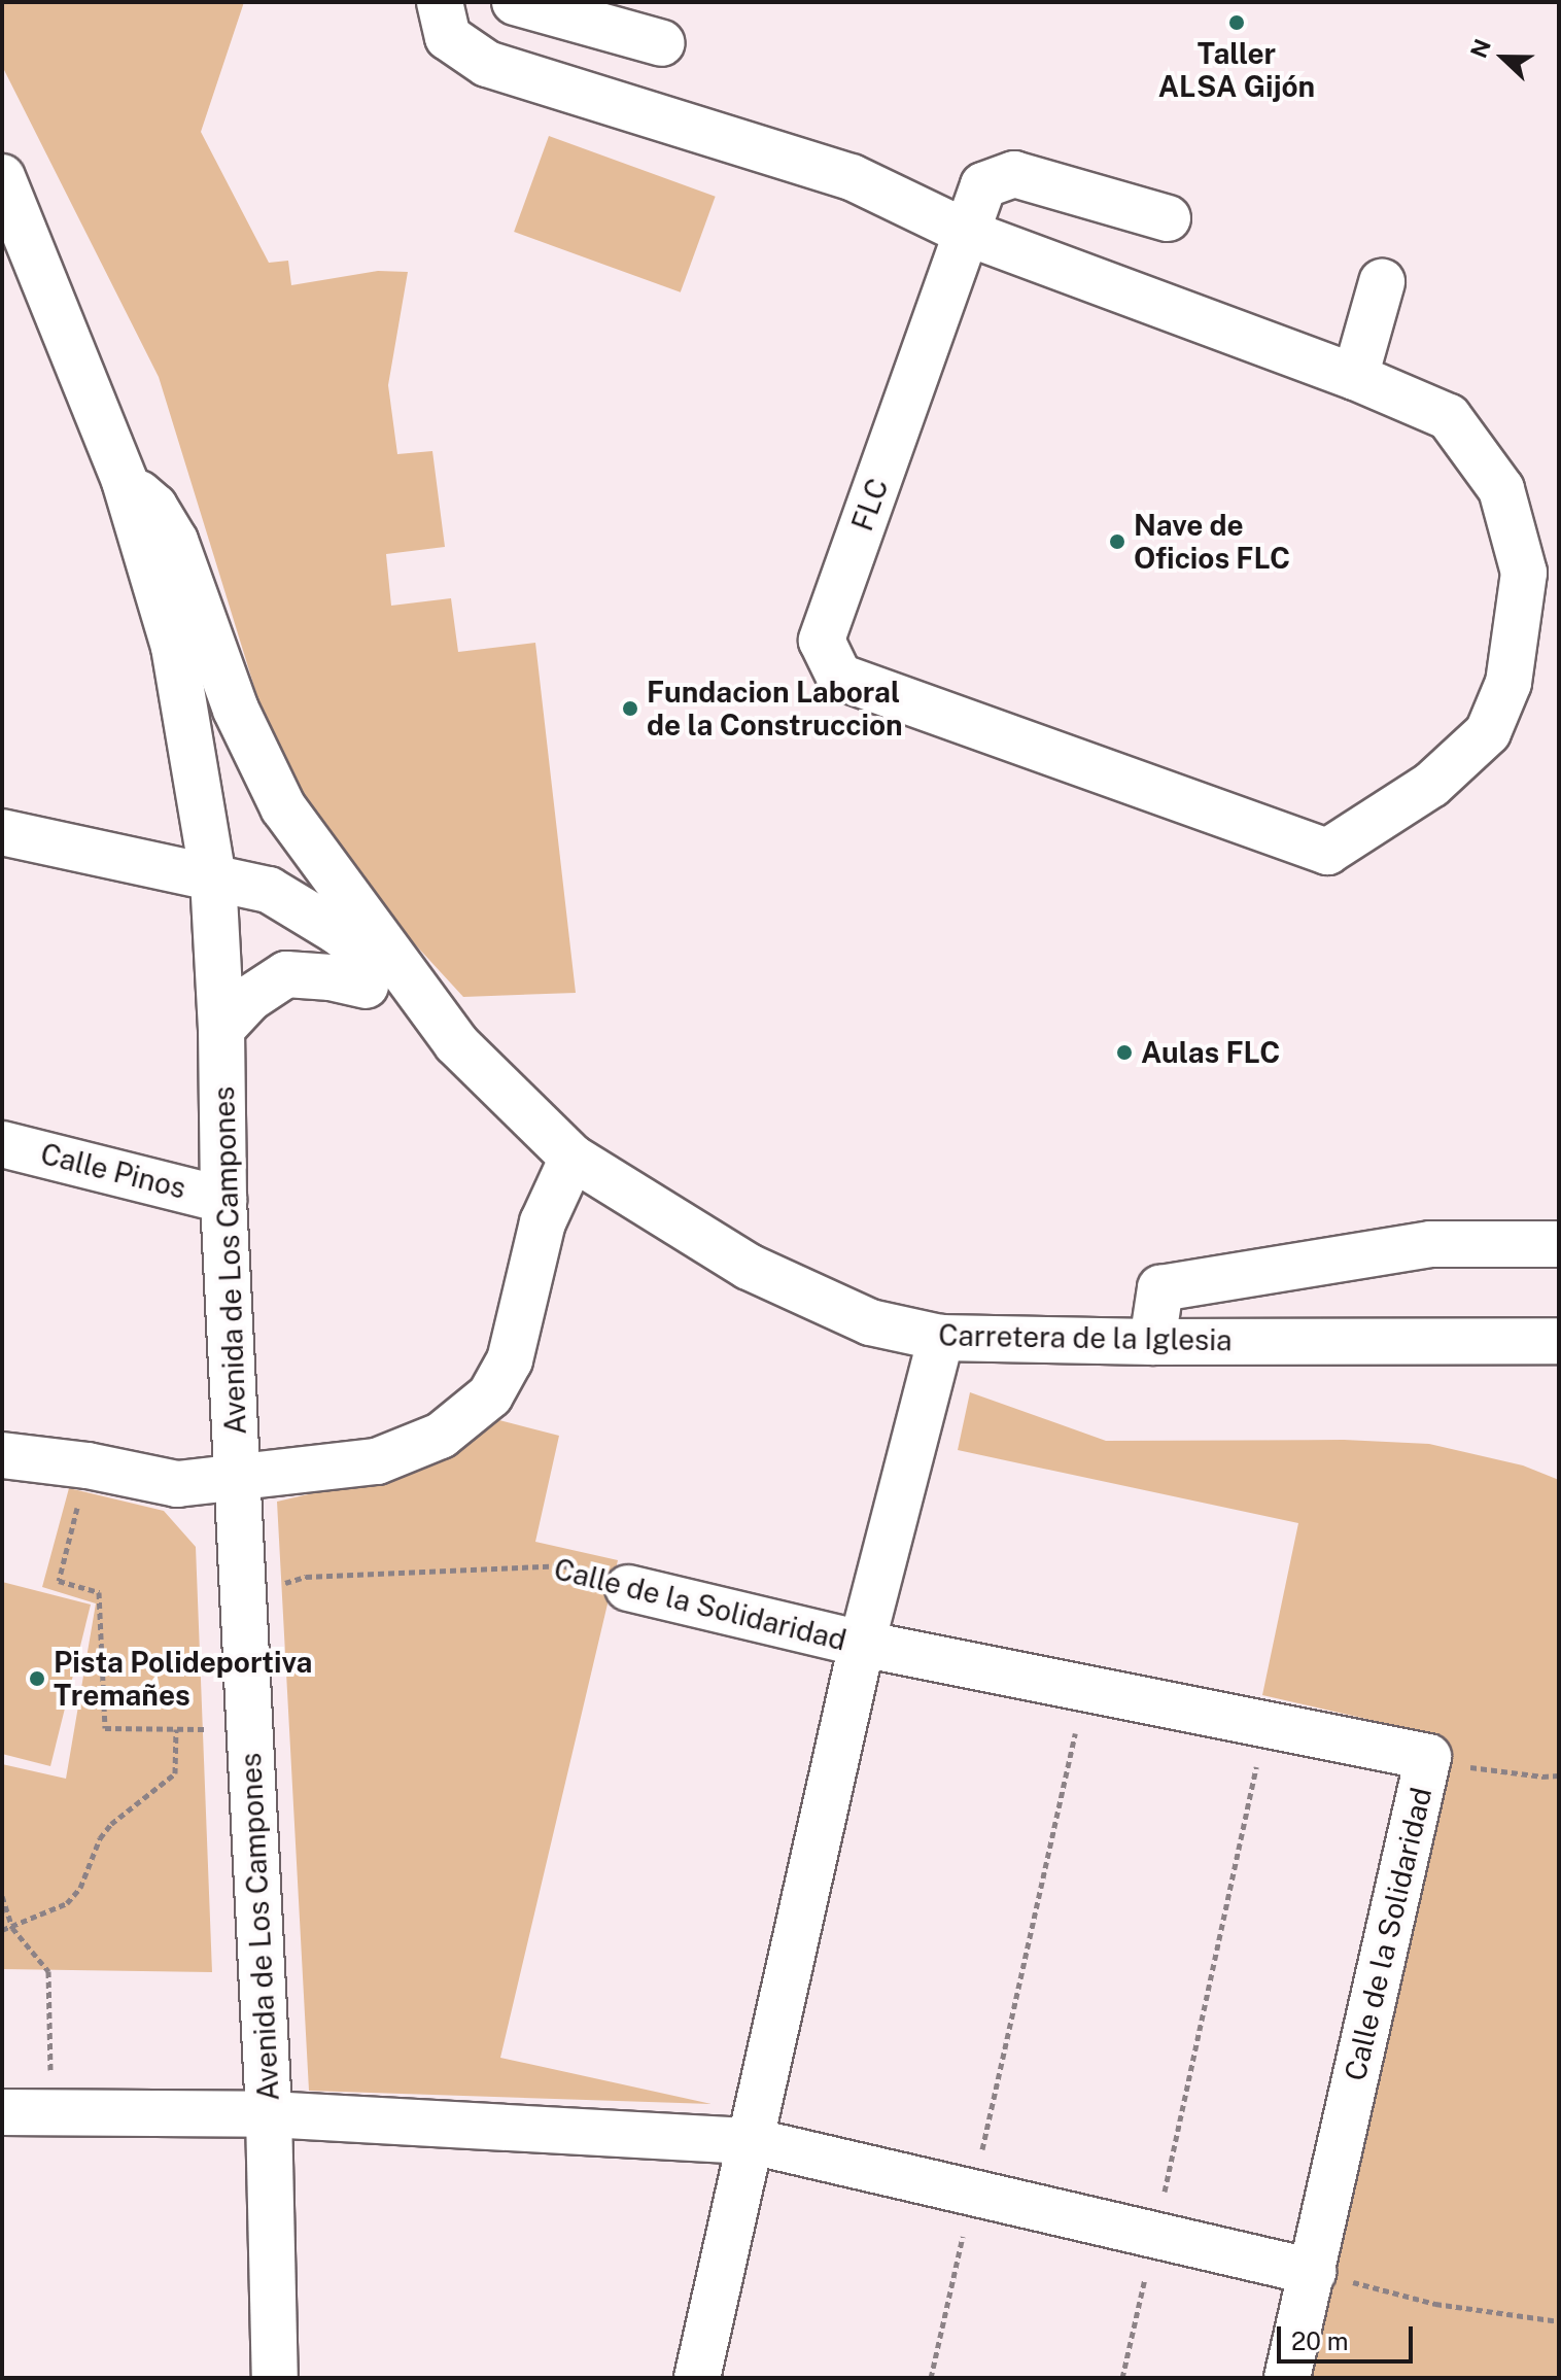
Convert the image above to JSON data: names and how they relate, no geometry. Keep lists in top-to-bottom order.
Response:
{
  "streets": {
    "street": [
      "FLC",
      "Calle Pinos",
      "Avenida de Los Campones",
      "Carretera de la Iglesia",
      "Calle de la Solidaridad"
    ]
  },
  "crossings": [
    ["Calle Pinos", "Avenida de Los Campones"],
    ["Avenida de Los Campones", "Carretera de la Iglesia"],
    ["Avenida de Los Campones", "Calle de la Solidaridad"],
    ["Carretera de la Iglesia", "Calle de la Solidaridad"]
  ],
  "places": [
    "Taller ALSA Gijón",
    "Nave de Oficios FLC",
    "Fundacion Laboral de la Construccion",
    "Aulas FLC",
    "Pista Polideportiva Tremañes"
  ],
  "scale_bar": "20 m",
  "north": "left"
}
